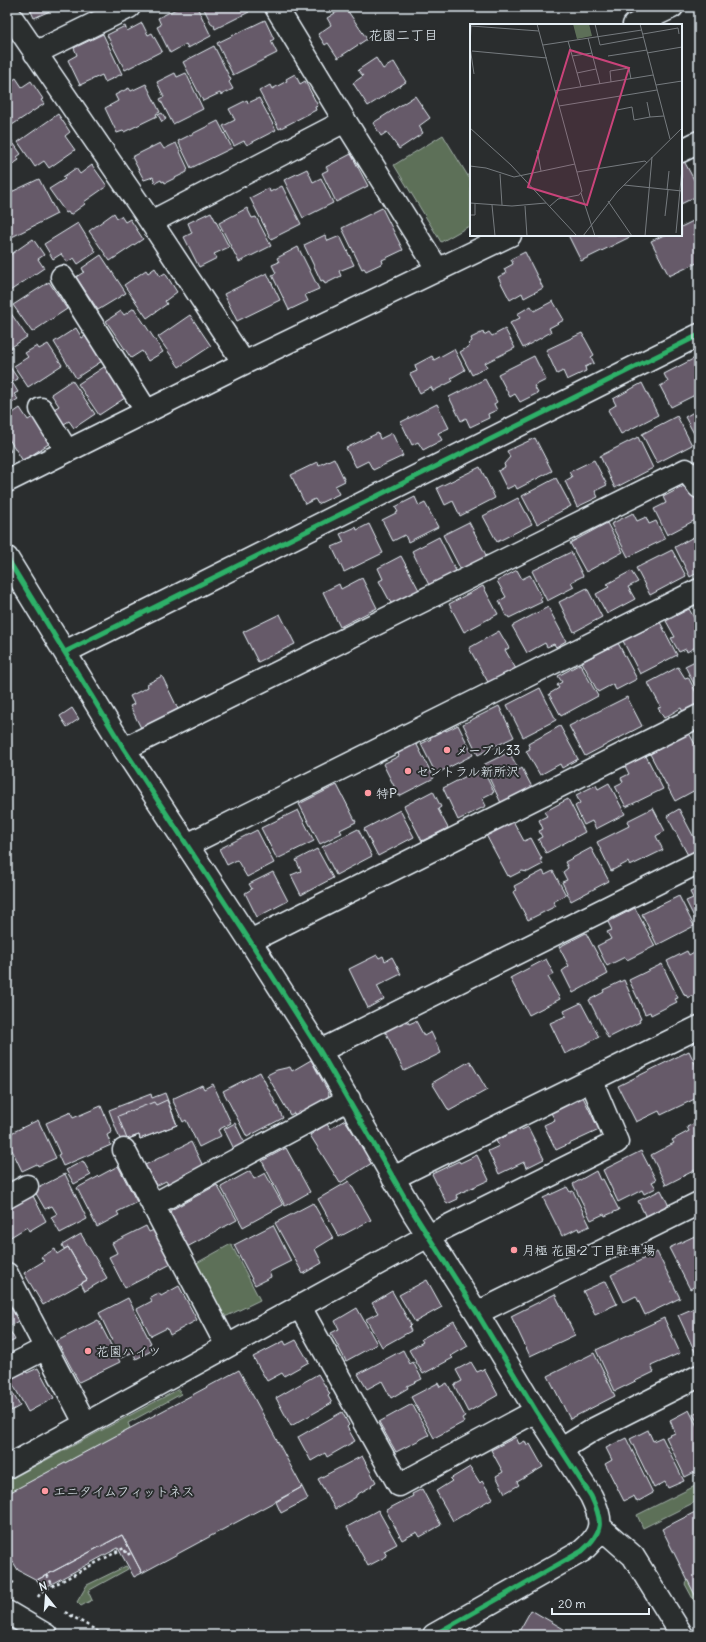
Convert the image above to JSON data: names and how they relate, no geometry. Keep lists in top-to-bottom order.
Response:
{
  "districts": ["花園二丁目"],
  "places": [
    "メープル33",
    "セントラル新所沢",
    "特P",
    "月極 花園２丁目駐車場",
    "花園ハイツ",
    "エニタイムフィットネス"
  ],
  "scale_bar": "20 m",
  "north": "top"
}
